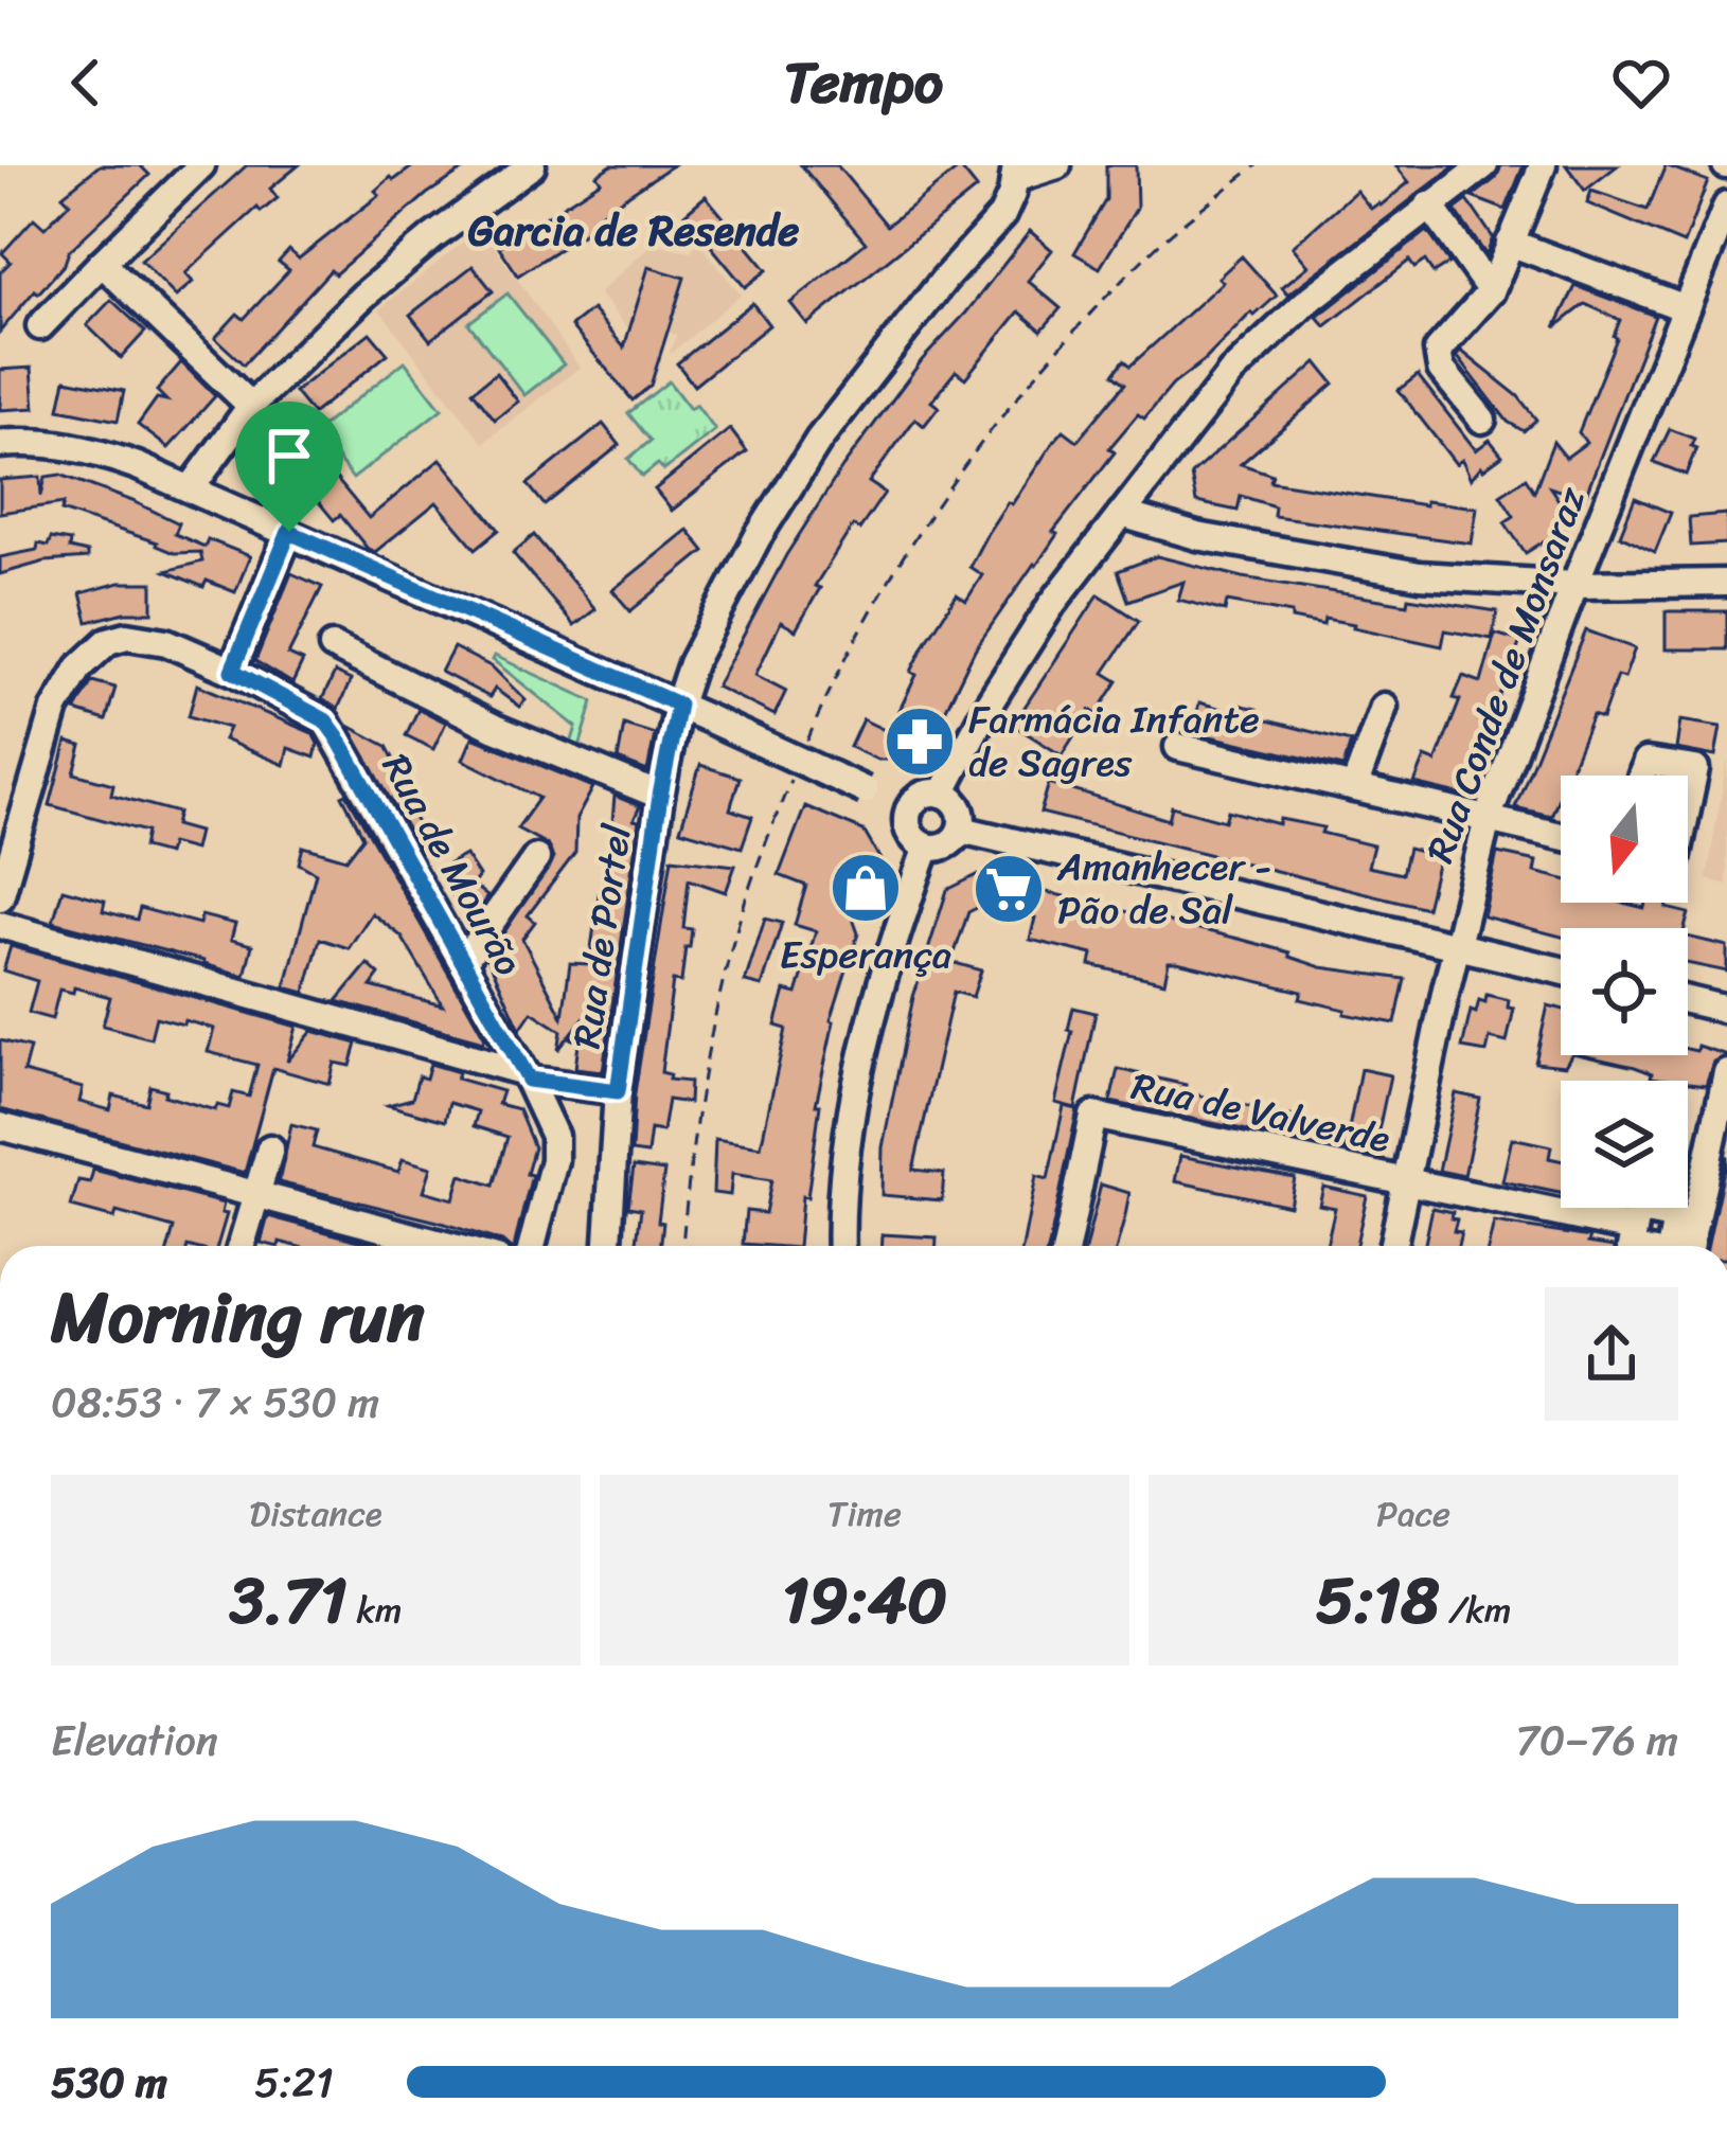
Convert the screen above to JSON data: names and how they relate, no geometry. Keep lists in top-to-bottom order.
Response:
{
  "streets": {
    "street": [
      "Rua Conde de Monsaraz",
      "Rua de Mourão",
      "Rua de Portel",
      "Rua de Valverde"
    ]
  },
  "crossings": [
    ["Rua Conde de Monsaraz", "Rua de Valverde"]
  ],
  "districts": ["Garcia de Resende"],
  "places": {
    "pharmacy": ["Farmácia Infante de Sagres"],
    "shop": ["Esperança"],
    "supermarket": ["Amanhecer - Pão de Sal"]
  },
  "north": "bottom",
  "page": {
    "header": "Tempo",
    "heading": ["Morning run", "08:53 · 7 × 530 m"],
    "stats": [
      ["Distance", "3.71 km"],
      ["Time", "19:40"],
      ["Pace", "5:18 /km"]
    ],
    "chart": ["Elevation", "70–76 m"],
    "list": [
      {
        "name": "530 m",
        "note": "5:21"
      }
    ]
  }
}
